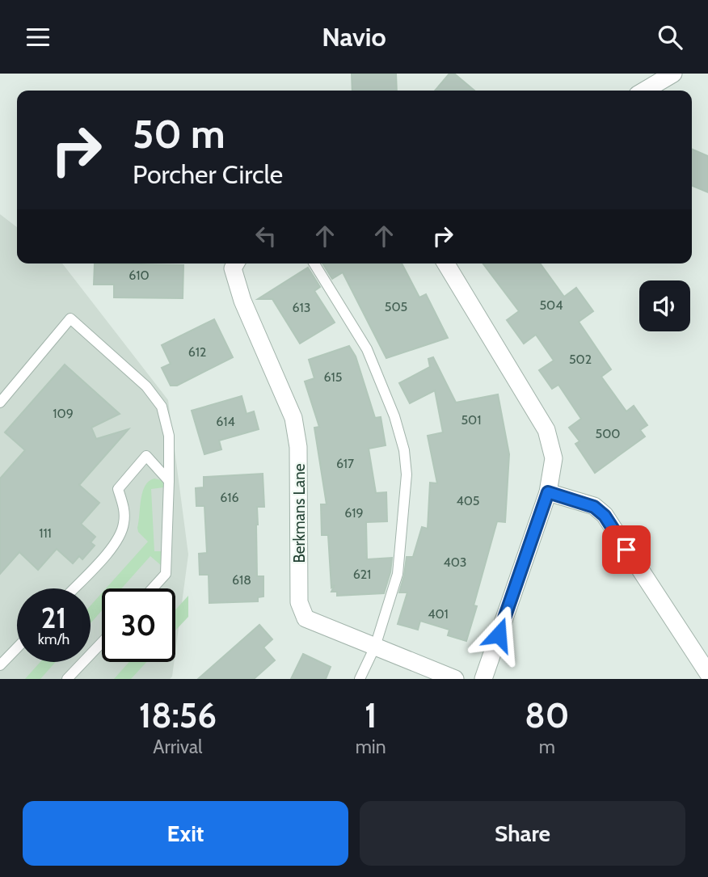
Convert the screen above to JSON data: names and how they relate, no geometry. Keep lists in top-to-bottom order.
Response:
{
  "streets": {
    "street": ["Berkmans Lane"]
  },
  "house_numbers": [
    "610",
    "504",
    "505",
    "613",
    "612",
    "502",
    "615",
    "109",
    "501",
    "614",
    "500",
    "617",
    "616",
    "405",
    "619",
    "111",
    "403",
    "621",
    "618",
    "401"
  ],
  "page": {
    "header": "Navio",
    "turn": ["50 m", "Porcher Circle"],
    "speed": "21 km/h",
    "limit": "30",
    "eta": [
      "18:56",
      "Arrival",
      "1",
      "min",
      "80",
      "m"
    ],
    "buttons": ["Exit", "Share"]
  }
}
